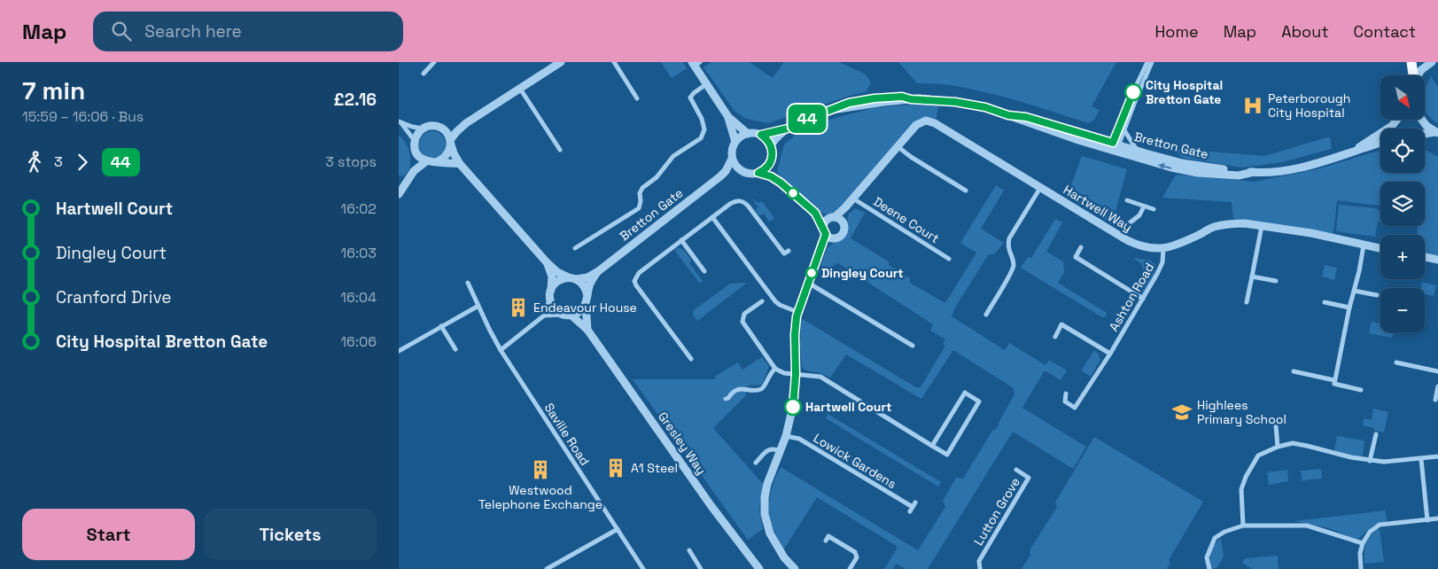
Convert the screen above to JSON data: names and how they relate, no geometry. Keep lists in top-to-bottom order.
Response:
{
  "streets": {
    "street": [
      "Bretton Gate",
      "Hartwell Way",
      "Deene Court",
      "Ashton Road",
      "Saville Road",
      "Gresley Way",
      "Lowick Gardens",
      "Lutton Grove"
    ]
  },
  "crossings": [
    ["Bretton Gate", "Gresley Way"],
    ["Hartwell Way", "Deene Court"],
    ["Hartwell Way", "Ashton Road"]
  ],
  "places": {
    "other": ["City Hospital Bretton Gate", "Dingley Court", "Hartwell Court"],
    "hospital": ["Peterborough City Hospital"],
    "building": ["Endeavour House", "A1 Steel", "Westwood Telephone Exchange"],
    "school or university": ["Highlees Primary School"]
  },
  "lines": ["bus line 44"],
  "north": "bottom right",
  "page": {
    "header": "Map",
    "search": "Search here",
    "nav": [
      "Home",
      "Map",
      "About",
      "Contact"
    ],
    "heading": ["7 min", "15:59 – 16:06 · Bus", "£2.16"],
    "on_map": "44",
    "map_buttons": ["+", "−"],
    "legs": ["3", "44", "3 stops"],
    "list": [
      {
        "name": "Hartwell Court",
        "value": "16:02"
      },
      {
        "name": "Dingley Court",
        "value": "16:03"
      },
      {
        "name": "Cranford Drive",
        "value": "16:04"
      },
      {
        "name": "City Hospital Bretton Gate",
        "value": "16:06"
      }
    ],
    "buttons": ["Start", "Tickets"]
  }
}
